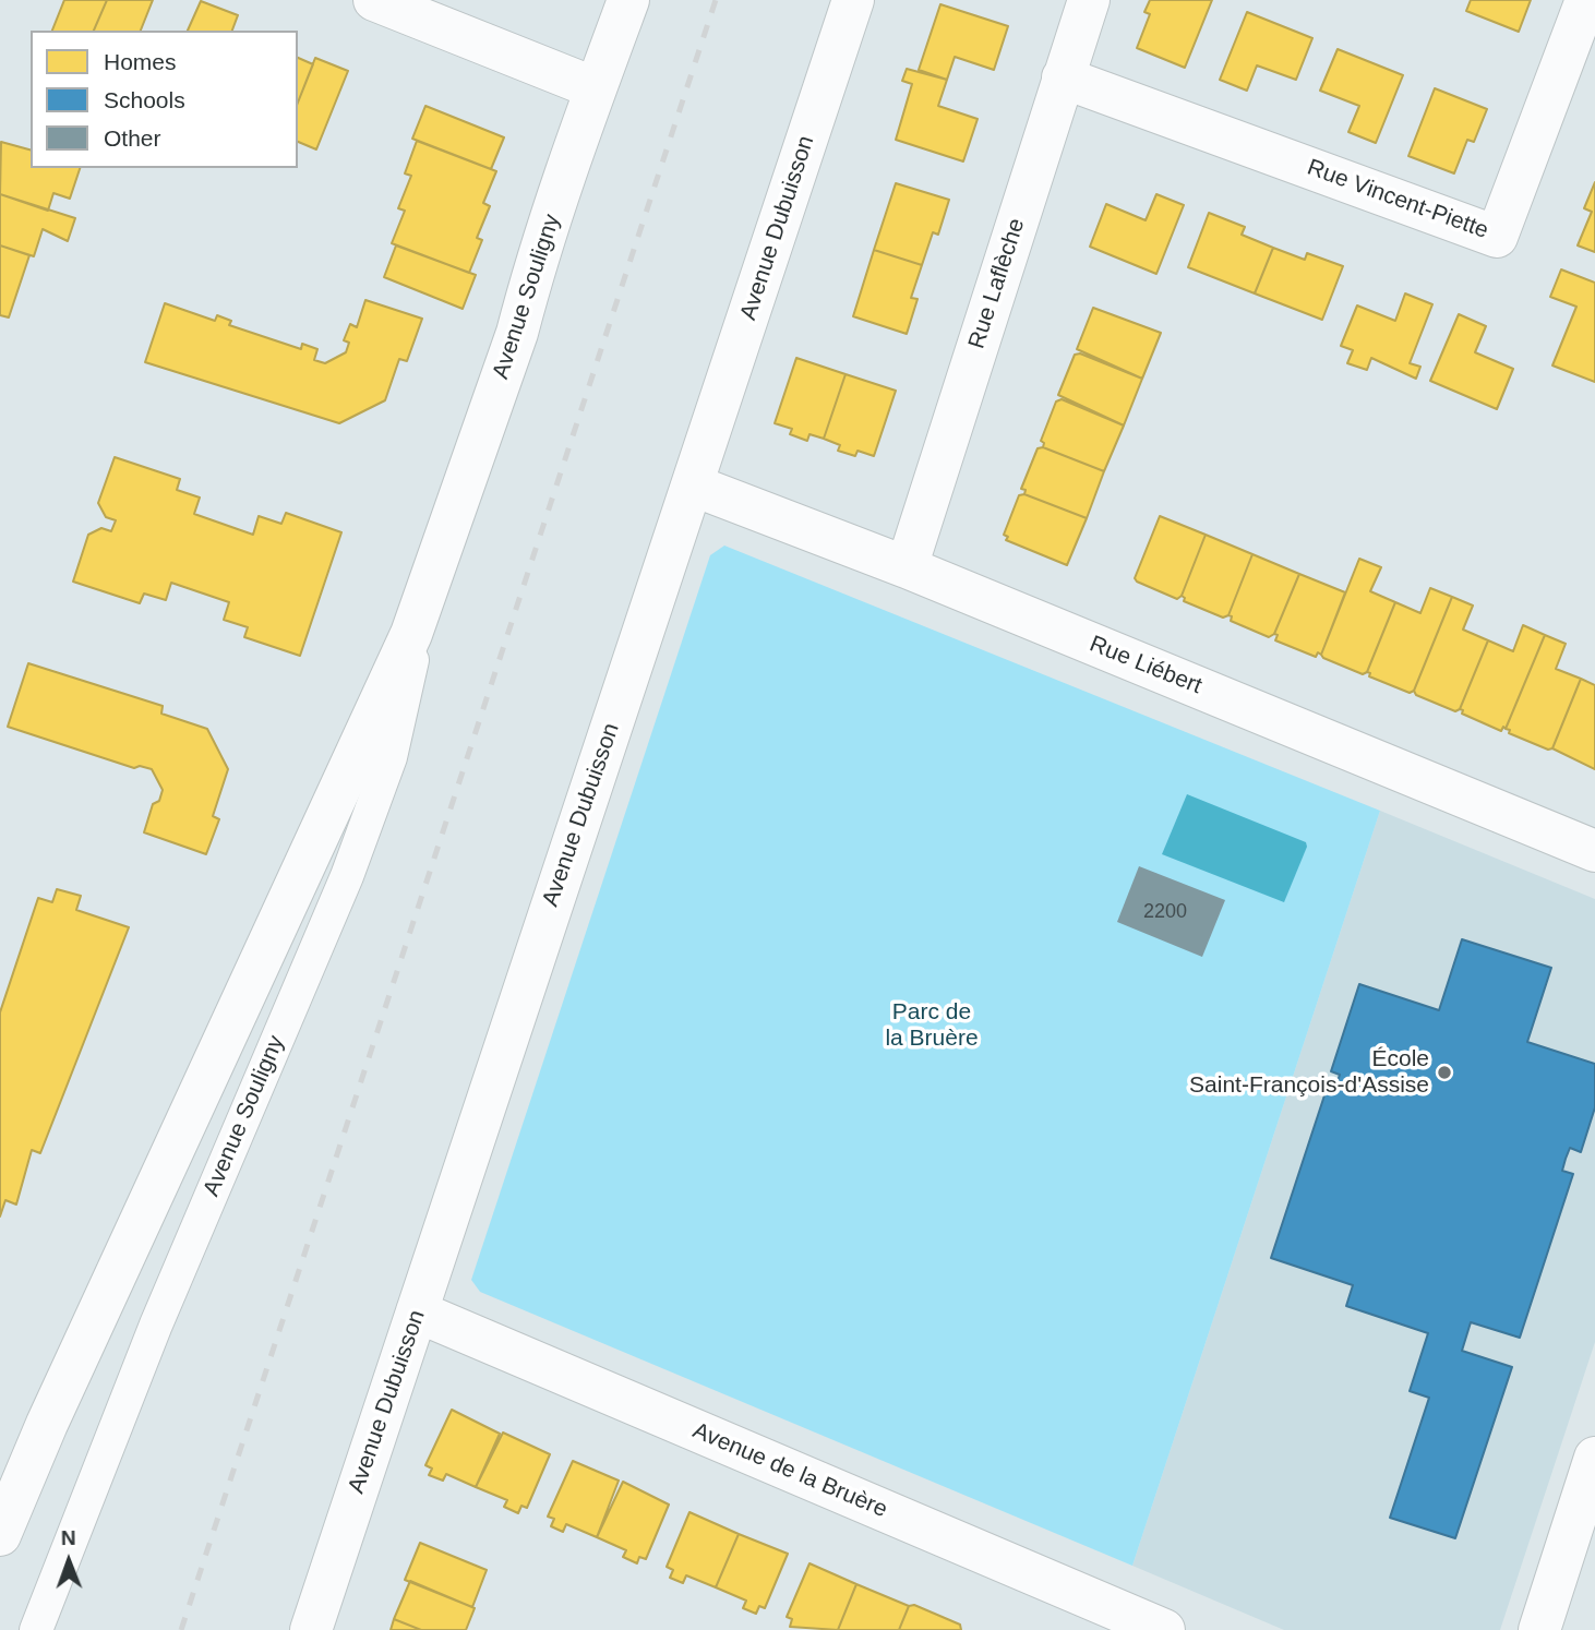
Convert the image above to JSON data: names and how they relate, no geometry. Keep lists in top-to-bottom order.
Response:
{
  "streets": {
    "street": [
      "Rue Vincent-Piette",
      "Avenue Dubuisson",
      "Rue Laflèche",
      "Avenue Souligny",
      "Rue Liébert",
      "Avenue de la Bruère"
    ]
  },
  "crossings": [
    ["Rue Vincent-Piette", "Rue Laflèche"],
    ["Avenue Dubuisson", "Rue Liébert"],
    ["Avenue Dubuisson", "Avenue de la Bruère"],
    ["Rue Laflèche", "Rue Liébert"]
  ],
  "parks": ["Parc de la Bruère"],
  "places": ["École Saint-François-d'Assise"],
  "house_numbers": ["2200"],
  "legend": ["Homes", "Schools", "Other"],
  "north": "top"
}
